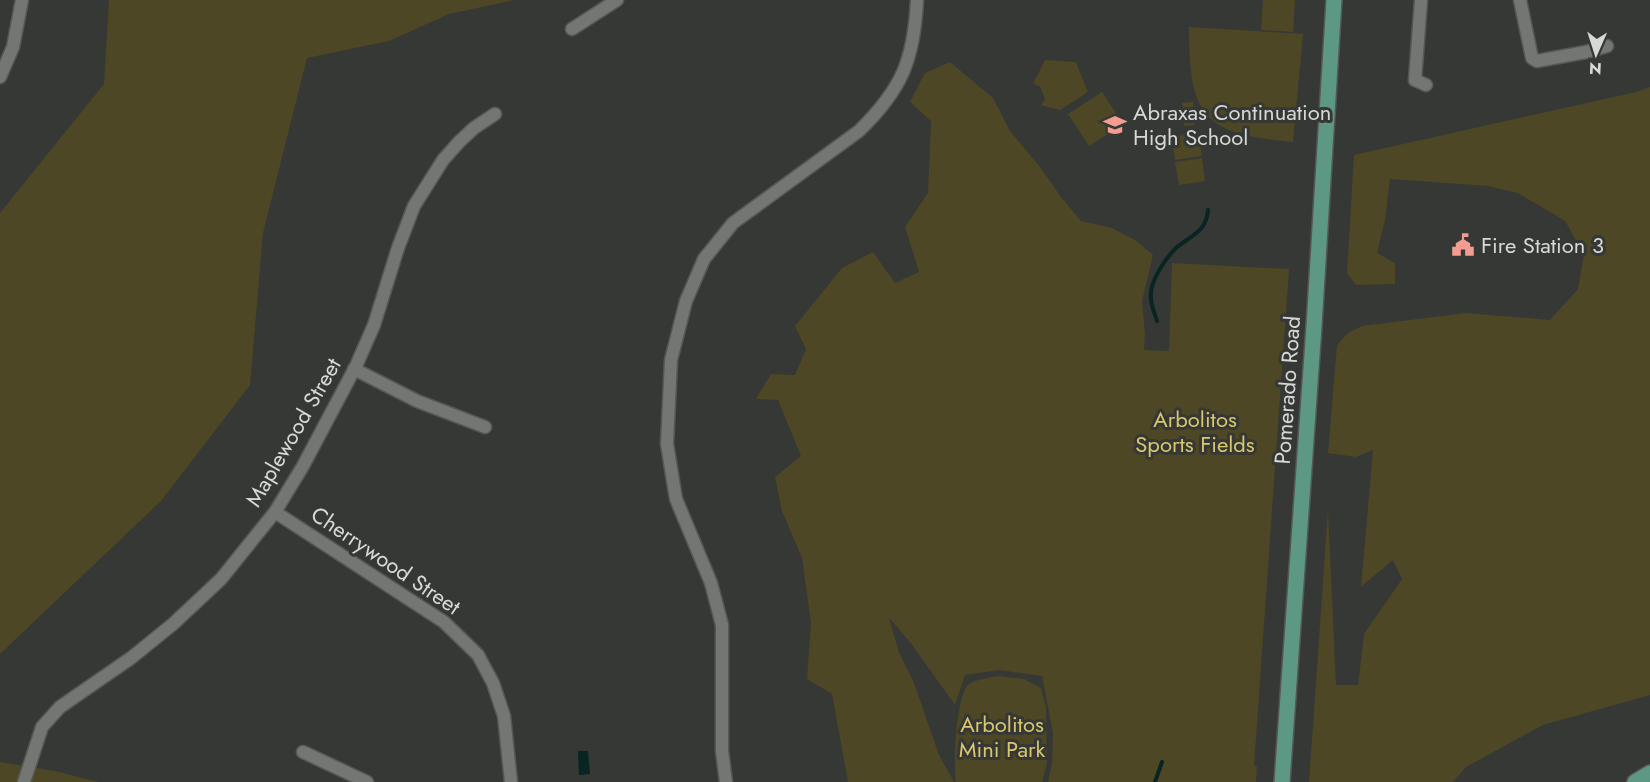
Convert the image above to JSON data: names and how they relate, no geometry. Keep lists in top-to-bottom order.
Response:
{
  "streets": {
    "main road": ["Pomerado Road"],
    "street": ["Maplewood Street", "Cherrywood Street"]
  },
  "crossings": [
    ["Maplewood Street", "Cherrywood Street"]
  ],
  "parks": ["Arbolitos Sports Fields", "Arbolitos Mini Park"],
  "places": {
    "school or university": ["Abraxas Continuation High School"],
    "public building": ["Fire Station 3"]
  },
  "north": "bottom"
}
